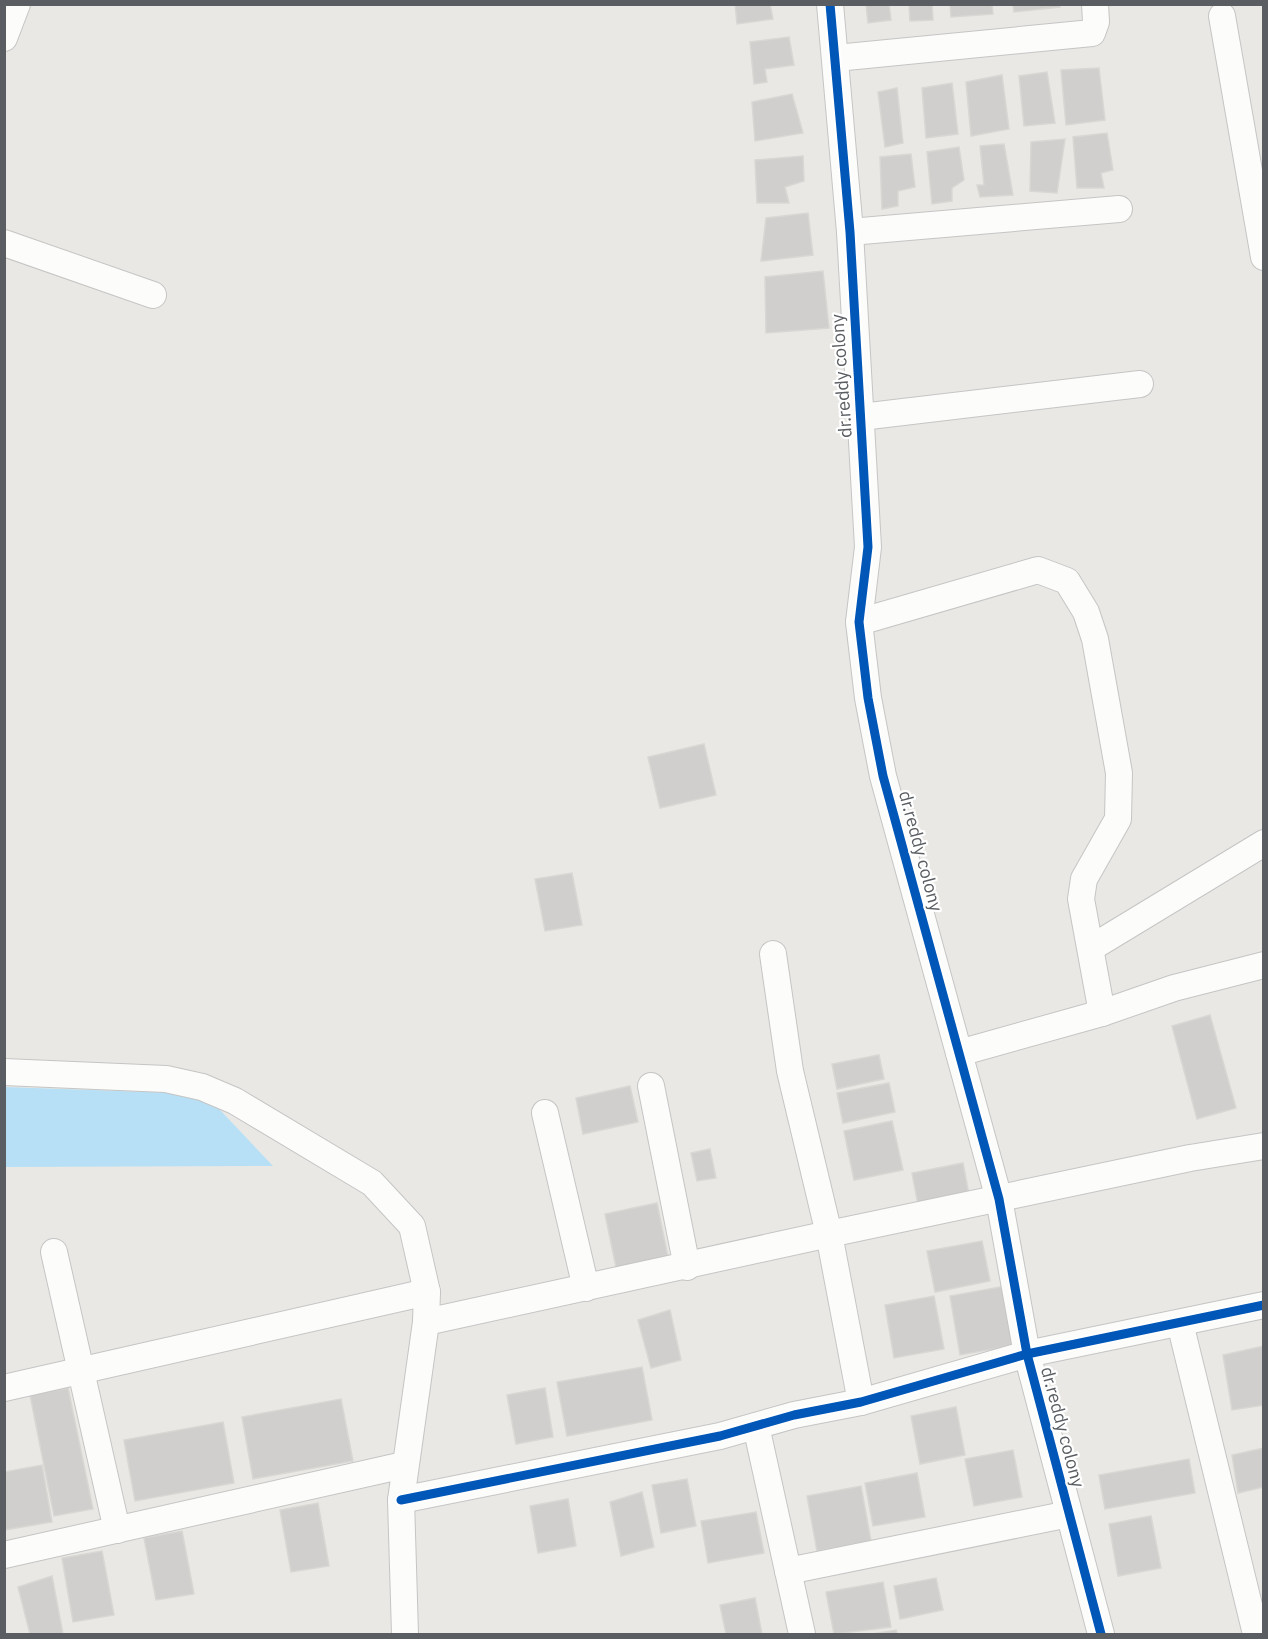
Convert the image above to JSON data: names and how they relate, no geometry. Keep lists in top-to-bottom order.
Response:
{
  "streets": {
    "street": ["dr.reddy colony"]
  }
}
